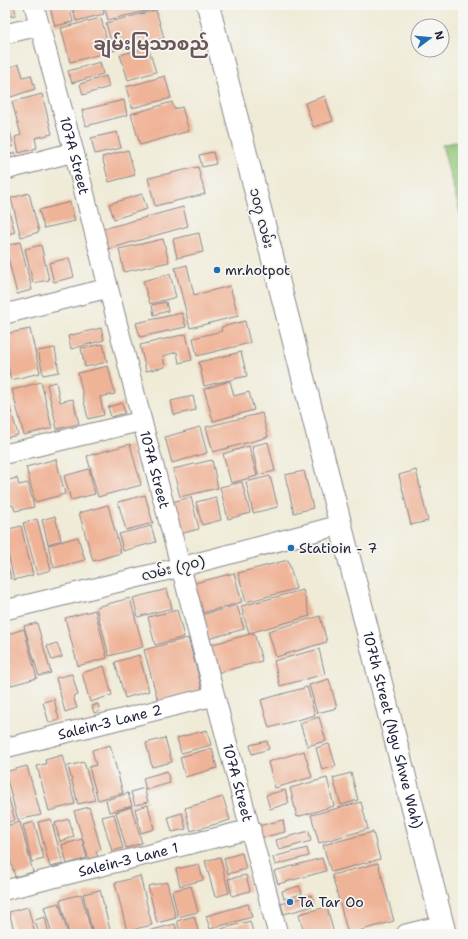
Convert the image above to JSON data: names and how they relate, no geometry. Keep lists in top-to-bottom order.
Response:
{
  "streets": {
    "main road": ["၁၀၇ လမ်း", "107th Street (Ngu Shwe Wah)"],
    "street": [
      "107A Street",
      "လမ်း (၇၀)",
      "Salein-3 Lane 2",
      "Salein-3 Lane 1"
    ]
  },
  "crossings": [
    ["107A Street", "လမ်း (၇၀)"],
    ["107A Street", "Salein-3 Lane 2"],
    ["107A Street", "Salein-3 Lane 1"],
    ["၁၀၇ လမ်း", "လမ်း (၇၀)"],
    ["၁၀၇ လမ်း", "107th Street (Ngu Shwe Wah)"],
    ["လမ်း (၇၀)", "107th Street (Ngu Shwe Wah)"]
  ],
  "districts": ["ချမ်းမြသာစည်"],
  "places": ["mr.hotpot", "Statioin - 7", "Ta Tar Oo"],
  "north": "right"
}
